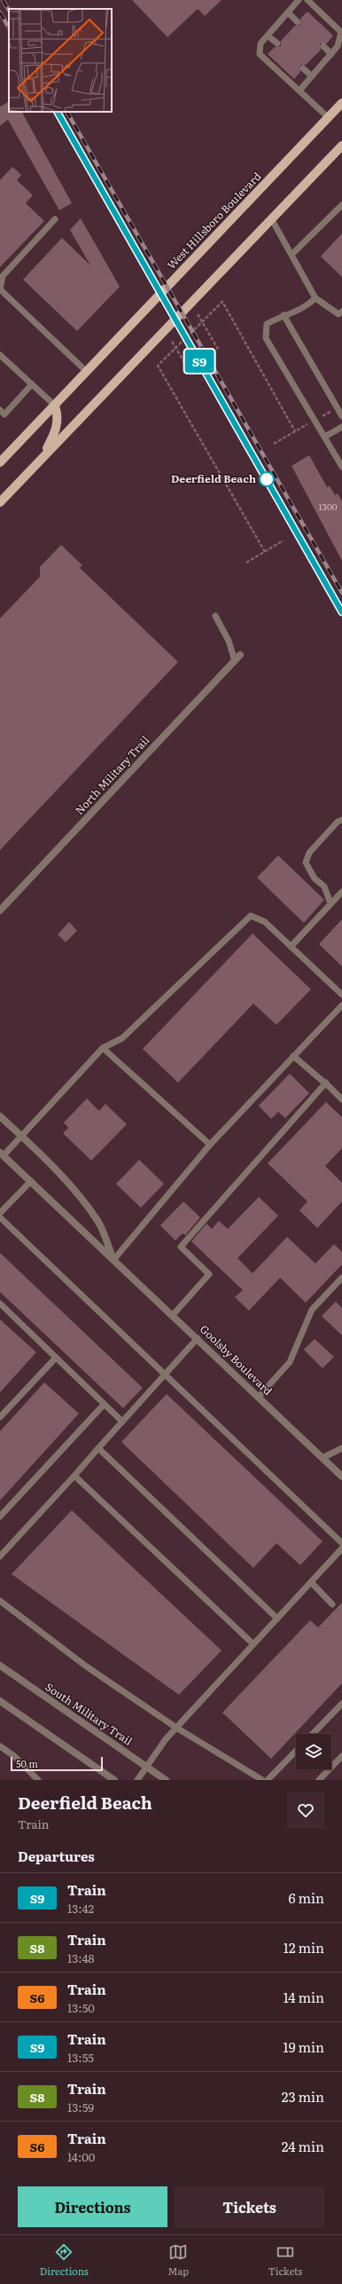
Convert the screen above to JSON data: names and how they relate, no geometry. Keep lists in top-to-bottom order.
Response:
{
  "streets": {
    "main road": ["West Hillsboro Boulevard"],
    "street": ["North Military Trail", "Goolsby Boulevard", "South Military Trail"]
  },
  "places": ["Deerfield Beach"],
  "house_numbers": ["1300"],
  "scale_bar": "50 m",
  "page": {
    "on_map": "S9",
    "scale": "50 m",
    "heading": [
      ["Deerfield Beach", "Train"],
      "Departures"
    ],
    "list": [
      {
        "mark": "S9",
        "name": "Train",
        "note": "13:42",
        "value": "6 min"
      },
      {
        "mark": "S8",
        "name": "Train",
        "note": "13:48",
        "value": "12 min"
      },
      {
        "mark": "S6",
        "name": "Train",
        "note": "13:50",
        "value": "14 min"
      },
      {
        "mark": "S9",
        "name": "Train",
        "note": "13:55",
        "value": "19 min"
      },
      {
        "mark": "S8",
        "name": "Train",
        "note": "13:59",
        "value": "23 min"
      },
      {
        "mark": "S6",
        "name": "Train",
        "note": "14:00",
        "value": "24 min"
      }
    ],
    "buttons": ["Directions", "Tickets"],
    "tabs": ["Directions", "Map", "Tickets"]
  }
}
